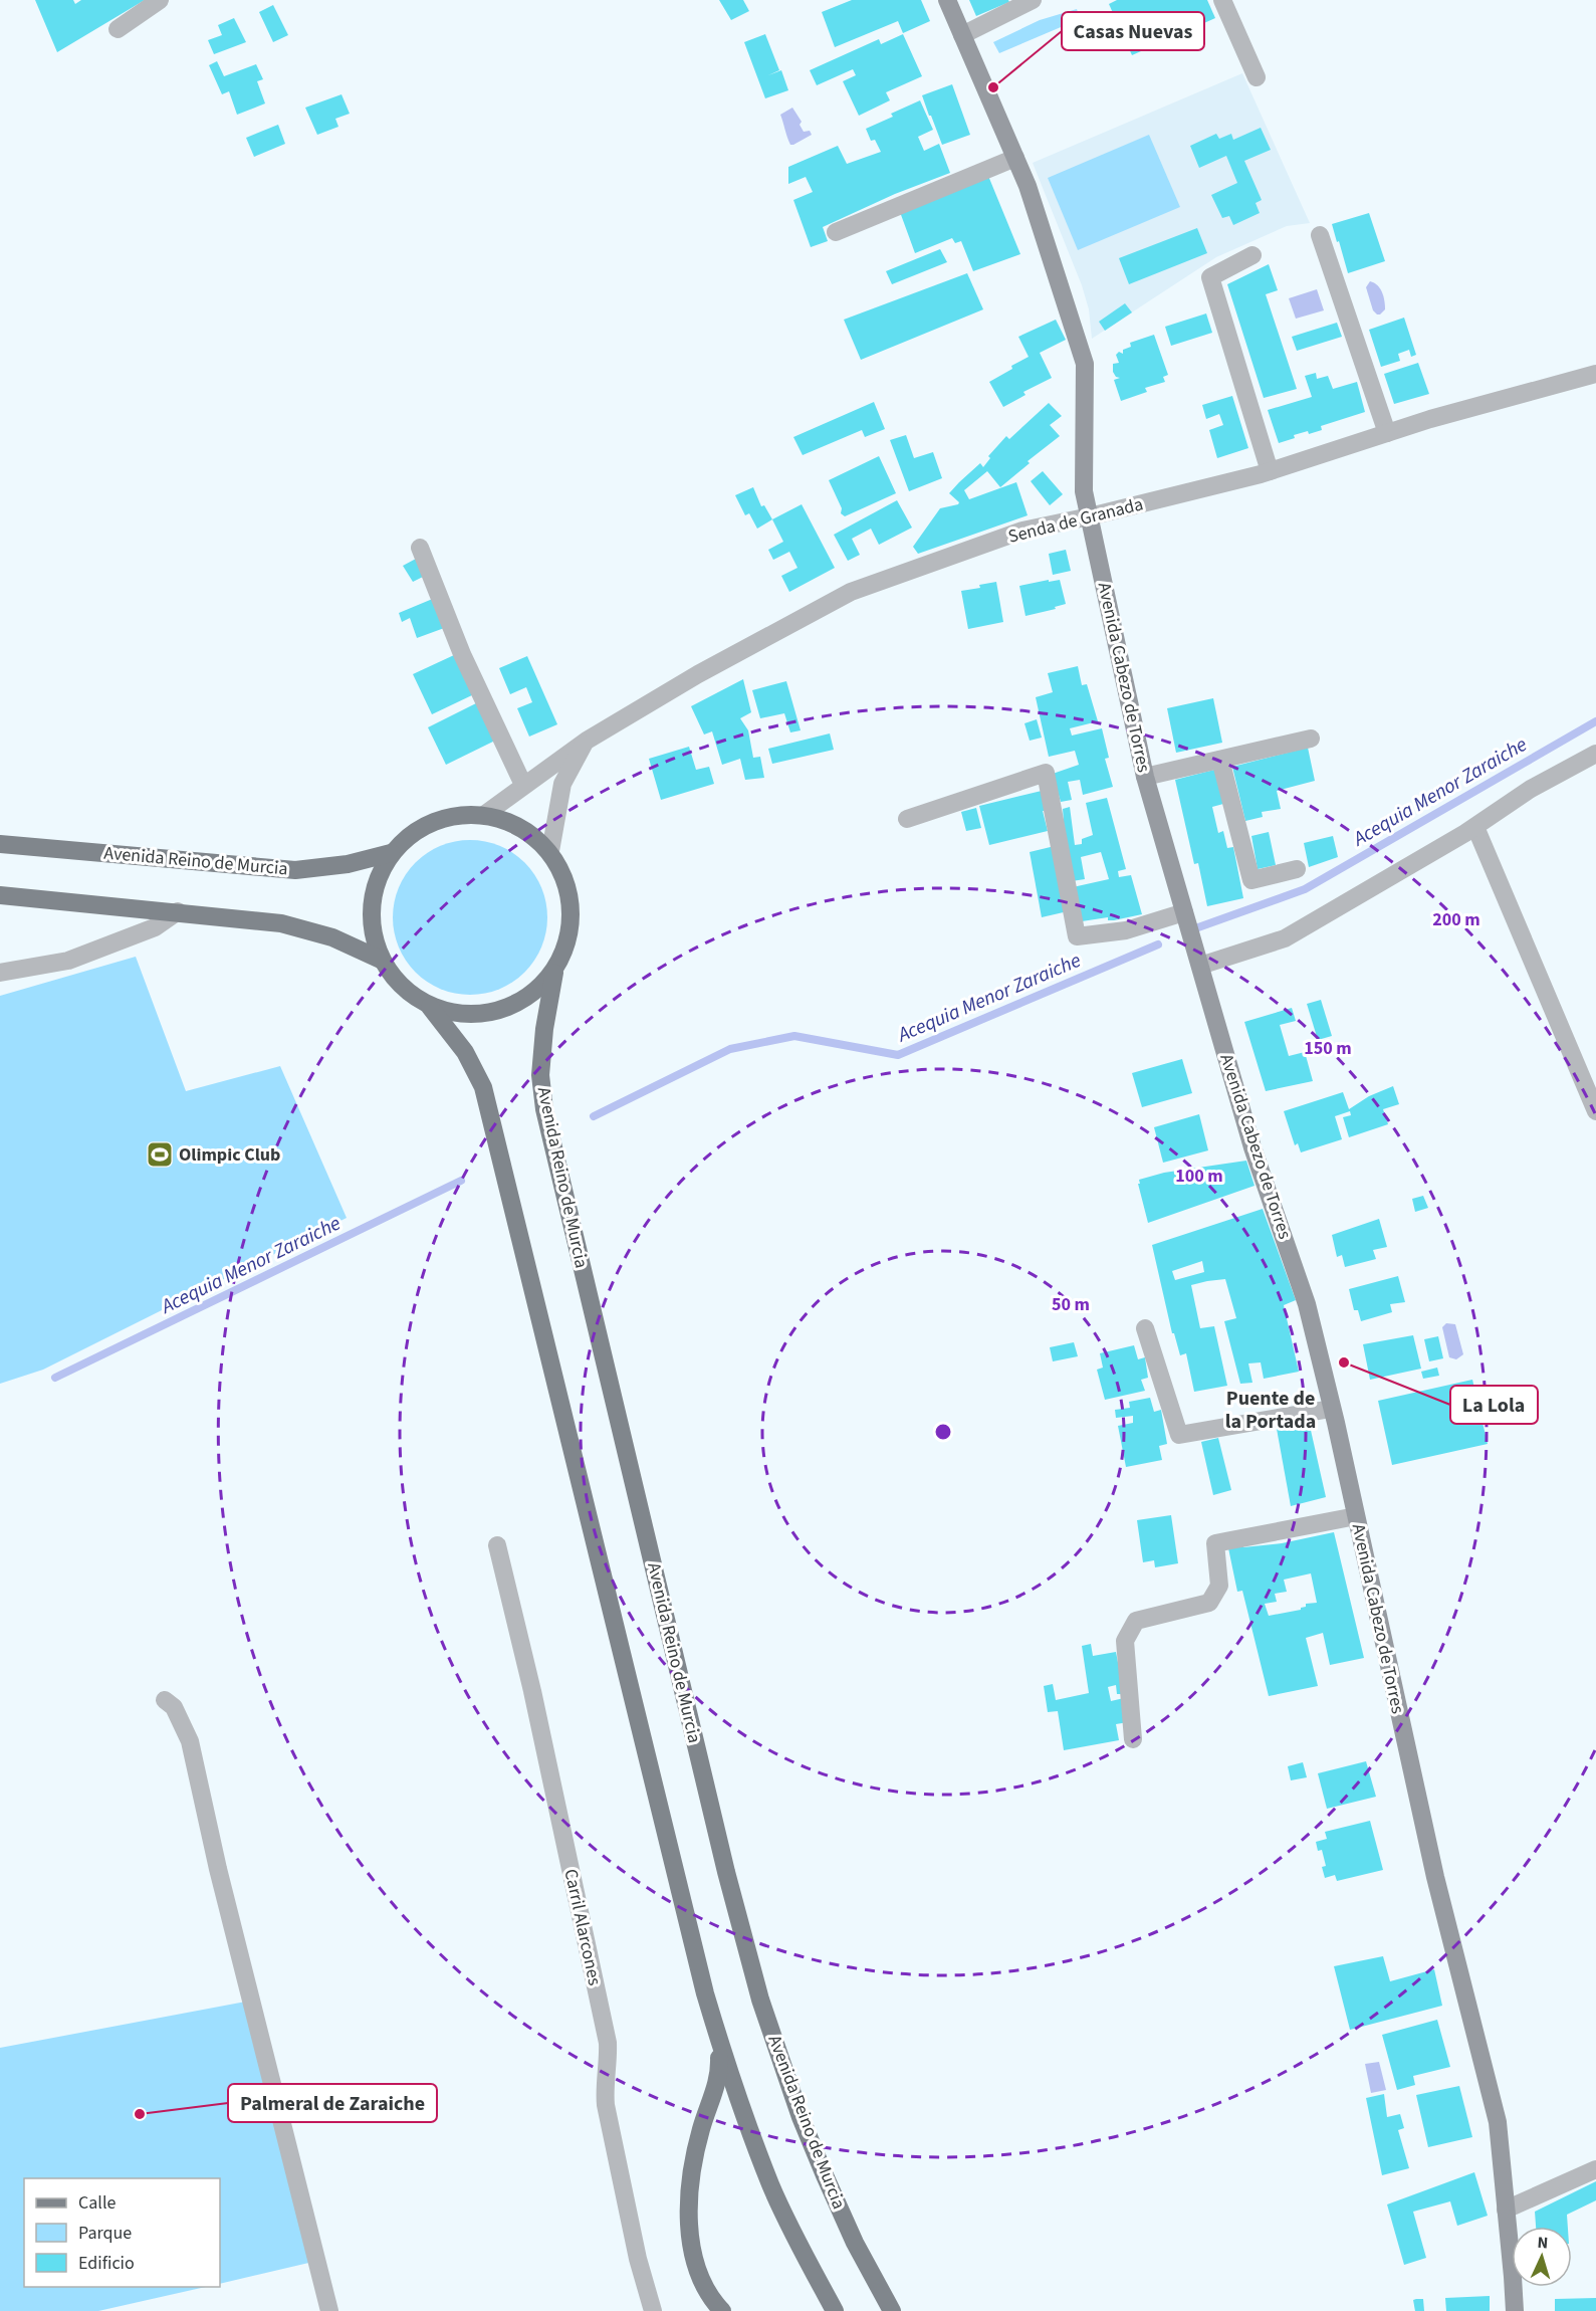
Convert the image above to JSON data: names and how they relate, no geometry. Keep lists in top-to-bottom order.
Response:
{
  "streets": {
    "main road": ["Avenida Reino de Murcia"],
    "street": ["Senda de Granada", "Avenida Cabezo de Torres", "Carril Alarcones"]
  },
  "crossings": [
    ["Senda de Granada", "Avenida Cabezo de Torres"],
    ["Senda de Granada", "Avenida Reino de Murcia"]
  ],
  "districts": ["Puente de la Portada"],
  "water": ["Acequia Menor Zaraiche"],
  "places": {
    "other": ["Casas Nuevas", "La Lola", "Palmeral de Zaraiche"],
    "sports": ["Olimpic Club"]
  },
  "legend": ["Calle", "Parque", "Edificio"],
  "north": "top",
  "rings": [
    "200 m",
    "150 m",
    "100 m",
    "50 m"
  ]
}
